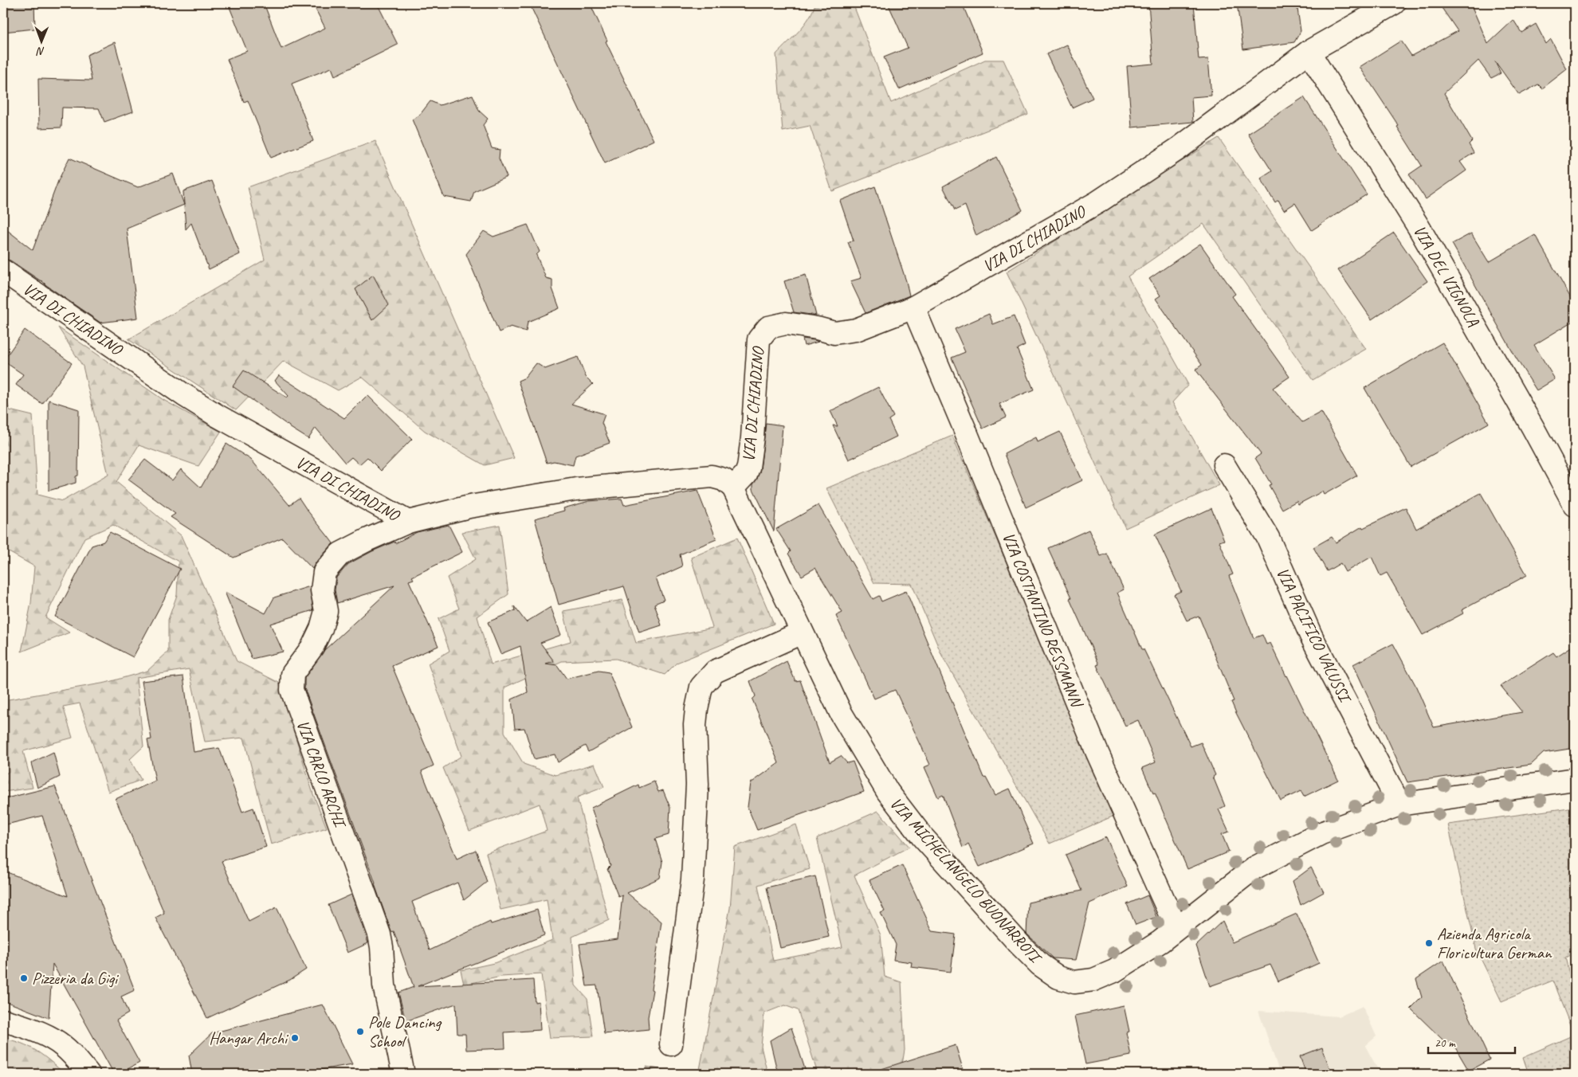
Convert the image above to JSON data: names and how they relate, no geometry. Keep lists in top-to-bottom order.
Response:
{
  "streets": {
    "street": [
      "VIA DI CHIADINO",
      "VIA DEL VIGNOLA",
      "VIA COSTANTINO RESSMANN",
      "VIA PACIFICO VALUSSI",
      "VIA CARLO ARCHI",
      "VIA MICHELANGELO BUONARROTI"
    ]
  },
  "crossings": [
    ["VIA DI CHIADINO", "VIA DEL VIGNOLA"],
    ["VIA DI CHIADINO", "VIA COSTANTINO RESSMANN"],
    ["VIA DI CHIADINO", "VIA CARLO ARCHI"],
    ["VIA DI CHIADINO", "VIA MICHELANGELO BUONARROTI"],
    ["VIA COSTANTINO RESSMANN", "VIA MICHELANGELO BUONARROTI"],
    ["VIA PACIFICO VALUSSI", "VIA MICHELANGELO BUONARROTI"]
  ],
  "places": [
    "Azienda Agricola Floricultura German",
    "Pizzeria da Gigi",
    "Pole Dancing School",
    "Hangar Archi"
  ],
  "scale_bar": "20 m",
  "north": "bottom"
}
